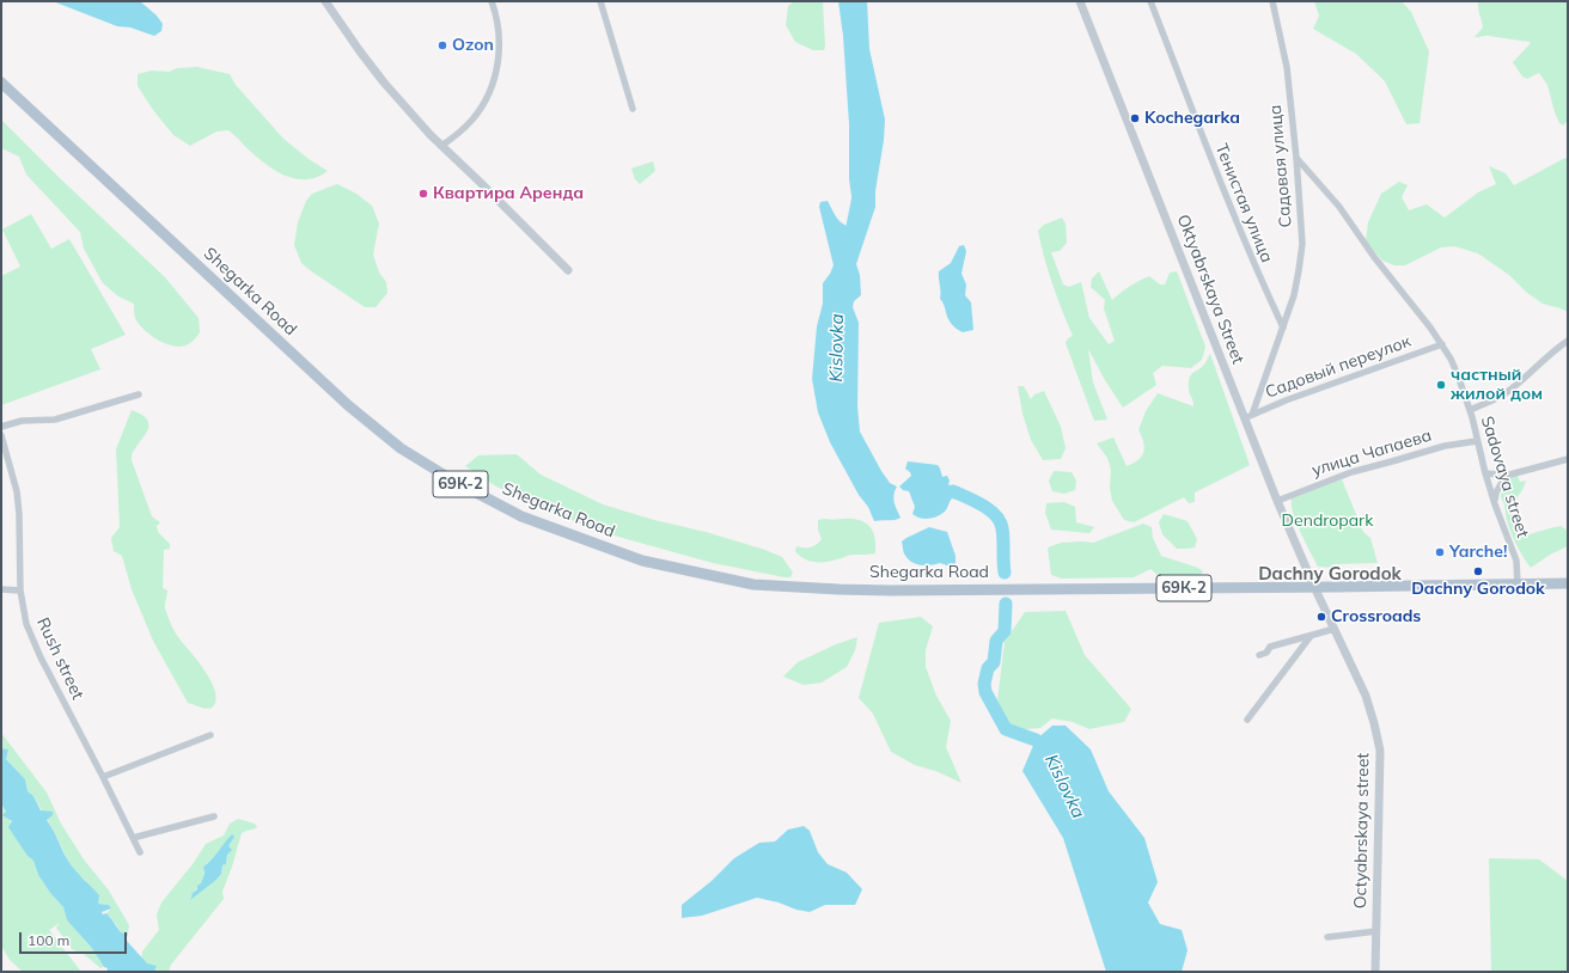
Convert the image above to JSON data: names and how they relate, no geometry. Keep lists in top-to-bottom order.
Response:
{
  "streets": {
    "main road": ["Shegarka Road", "69К-2"],
    "street": [
      "Садовая улица",
      "Тенистая улица",
      "Oktyabrskaya Street",
      "Садовый переулок",
      "улица Чапаева",
      "Sadovaya street",
      "Rush street",
      "Octyabrskaya street"
    ]
  },
  "crossings": [
    ["Садовая улица", "Тенистая улица"],
    ["Садовая улица", "Sadovaya street"],
    ["Oktyabrskaya Street", "Shegarka Road"],
    ["Oktyabrskaya Street", "Садовый переулок"],
    ["Oktyabrskaya Street", "улица Чапаева"],
    ["Oktyabrskaya Street", "69К-2"],
    ["Oktyabrskaya Street", "Octyabrskaya street"],
    ["Shegarka Road", "69К-2"],
    ["Shegarka Road", "Octyabrskaya street"],
    ["Садовый переулок", "Sadovaya street"],
    ["улица Чапаева", "Sadovaya street"],
    ["Sadovaya street", "69К-2"],
    ["69К-2", "Octyabrskaya street"]
  ],
  "districts": ["Dachny Gorodok"],
  "water": ["Kislovka"],
  "parks": ["Dendropark"],
  "places": [
    "Ozon",
    "Kochegarka",
    "Квартира Аренда",
    "частный жилой дом",
    "Yarche!",
    "Dachny Gorodok",
    "Crossroads"
  ],
  "scale_bar": "100 m"
}
